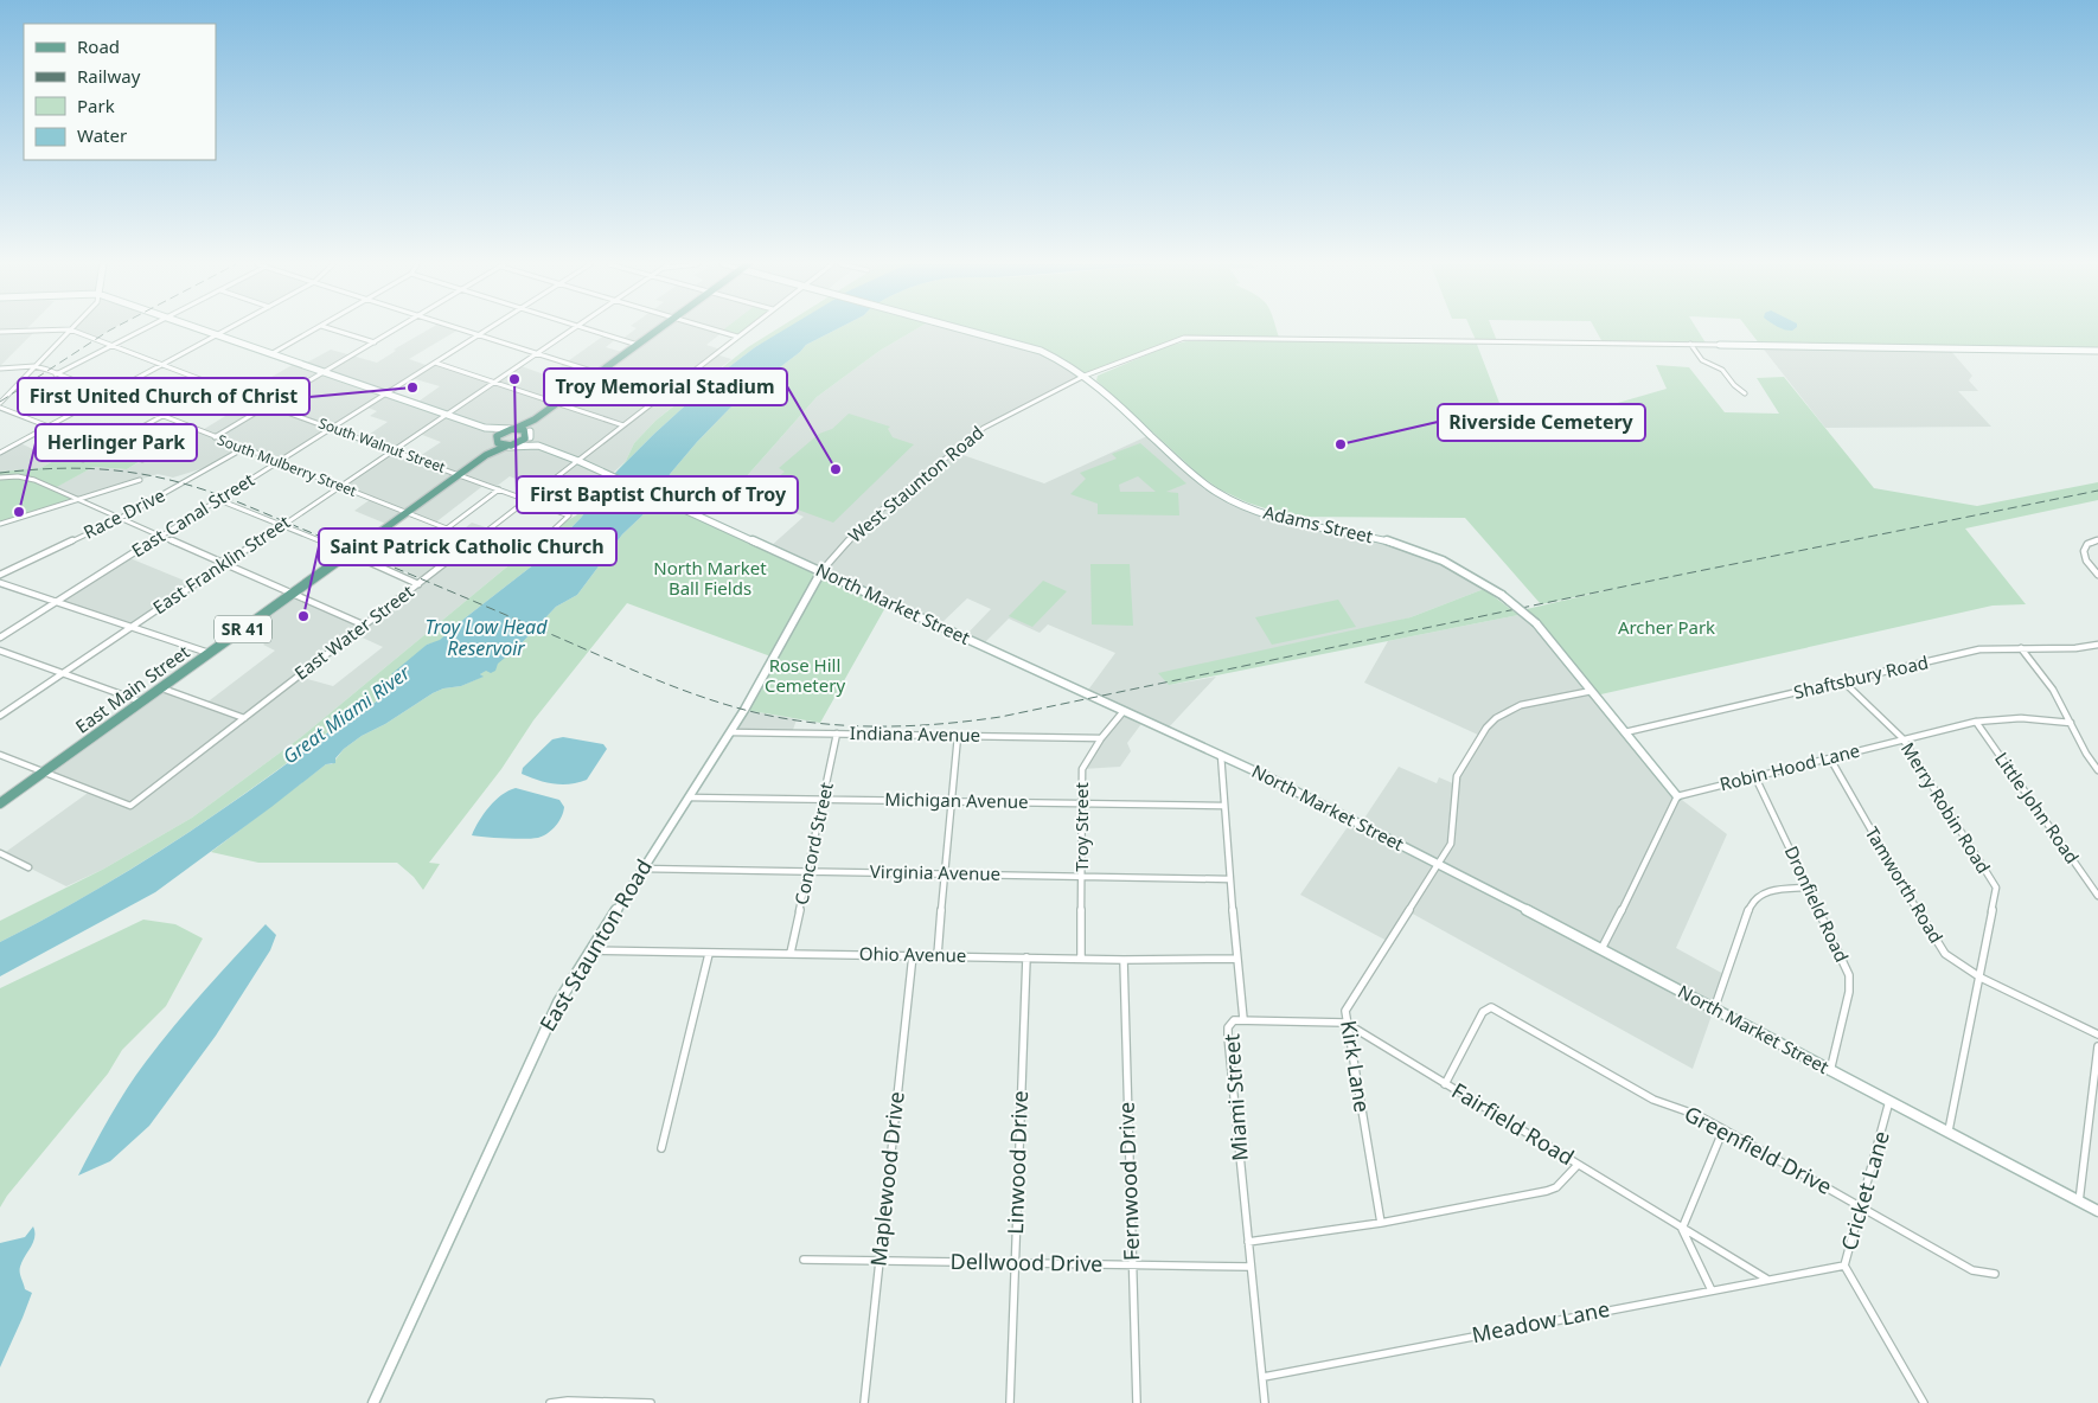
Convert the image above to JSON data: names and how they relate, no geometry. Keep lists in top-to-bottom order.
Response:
{
  "streets": {
    "main road": ["SR 41", "East Main Street"],
    "street": [
      "South Walnut Street",
      "South Mulberry Street",
      "West Staunton Road",
      "Race Drive",
      "East Canal Street",
      "Adams Street",
      "East Franklin Street",
      "North Market Street",
      "East Water Street",
      "Shaftsbury Road",
      "Indiana Avenue",
      "Robin Hood Lane",
      "Michigan Avenue",
      "Merry Robin Road",
      "Little John Road",
      "Troy Street",
      "Concord Street",
      "Virginia Avenue",
      "Tamworth Road",
      "Dronfield Road",
      "East Staunton Road",
      "Ohio Avenue",
      "Kirk Lane",
      "Miami Street",
      "Fairfield Road",
      "Greenfield Drive",
      "Linwood Drive",
      "Maplewood Drive",
      "Fernwood Drive",
      "Cricket Lane",
      "Dellwood Drive",
      "Meadow Lane"
    ]
  },
  "crossings": [
    ["South Walnut Street", "South Mulberry Street"],
    ["South Walnut Street", "East Canal Street"],
    ["South Walnut Street", "East Franklin Street"],
    ["South Walnut Street", "East Water Street"],
    ["South Walnut Street", "East Main Street"],
    ["South Mulberry Street", "Race Drive"],
    ["South Mulberry Street", "East Canal Street"],
    ["South Mulberry Street", "East Franklin Street"],
    ["South Mulberry Street", "East Water Street"],
    ["South Mulberry Street", "East Main Street"],
    ["West Staunton Road", "Adams Street"],
    ["West Staunton Road", "North Market Street"],
    ["West Staunton Road", "East Staunton Road"],
    ["Adams Street", "Shaftsbury Road"],
    ["Adams Street", "Robin Hood Lane"],
    ["Adams Street", "Kirk Lane"],
    ["North Market Street", "East Water Street"],
    ["North Market Street", "Merry Robin Road"],
    ["North Market Street", "Troy Street"],
    ["North Market Street", "Dronfield Road"],
    ["North Market Street", "East Staunton Road"],
    ["North Market Street", "Kirk Lane"],
    ["North Market Street", "Miami Street"],
    ["North Market Street", "Cricket Lane"],
    ["East Water Street", "East Main Street"],
    ["Shaftsbury Road", "Merry Robin Road"],
    ["Indiana Avenue", "Troy Street"],
    ["Indiana Avenue", "Concord Street"],
    ["Indiana Avenue", "East Staunton Road"],
    ["Robin Hood Lane", "Merry Robin Road"],
    ["Robin Hood Lane", "Little John Road"],
    ["Robin Hood Lane", "Tamworth Road"],
    ["Robin Hood Lane", "Dronfield Road"],
    ["Michigan Avenue", "Troy Street"],
    ["Michigan Avenue", "Concord Street"],
    ["Michigan Avenue", "East Staunton Road"],
    ["Michigan Avenue", "Miami Street"],
    ["Merry Robin Road", "Tamworth Road"],
    ["Troy Street", "Virginia Avenue"],
    ["Troy Street", "Ohio Avenue"],
    ["Concord Street", "Virginia Avenue"],
    ["Concord Street", "Ohio Avenue"],
    ["Virginia Avenue", "East Staunton Road"],
    ["Virginia Avenue", "Miami Street"],
    ["East Staunton Road", "Ohio Avenue"],
    ["Ohio Avenue", "Miami Street"],
    ["Ohio Avenue", "Linwood Drive"],
    ["Ohio Avenue", "Maplewood Drive"],
    ["Ohio Avenue", "Fernwood Drive"],
    ["Kirk Lane", "Fairfield Road"],
    ["Miami Street", "Dellwood Drive"],
    ["Miami Street", "Meadow Lane"],
    ["Fairfield Road", "Greenfield Drive"],
    ["Fairfield Road", "Meadow Lane"],
    ["Greenfield Drive", "Cricket Lane"],
    ["Linwood Drive", "Dellwood Drive"],
    ["Maplewood Drive", "Dellwood Drive"],
    ["Fernwood Drive", "Dellwood Drive"],
    ["Cricket Lane", "Meadow Lane"]
  ],
  "water": ["Troy Low Head Reservoir", "Great Miami River"],
  "parks": ["North Market Ball Fields", "Archer Park", "Rose Hill Cemetery"],
  "places": [
    "First Baptist Church of Troy",
    "First United Church of Christ",
    "Riverside Cemetery",
    "Troy Memorial Stadium",
    "Herlinger Park",
    "Saint Patrick Catholic Church"
  ],
  "legend": [
    "Road",
    "Railway",
    "Park",
    "Water"
  ]
}
